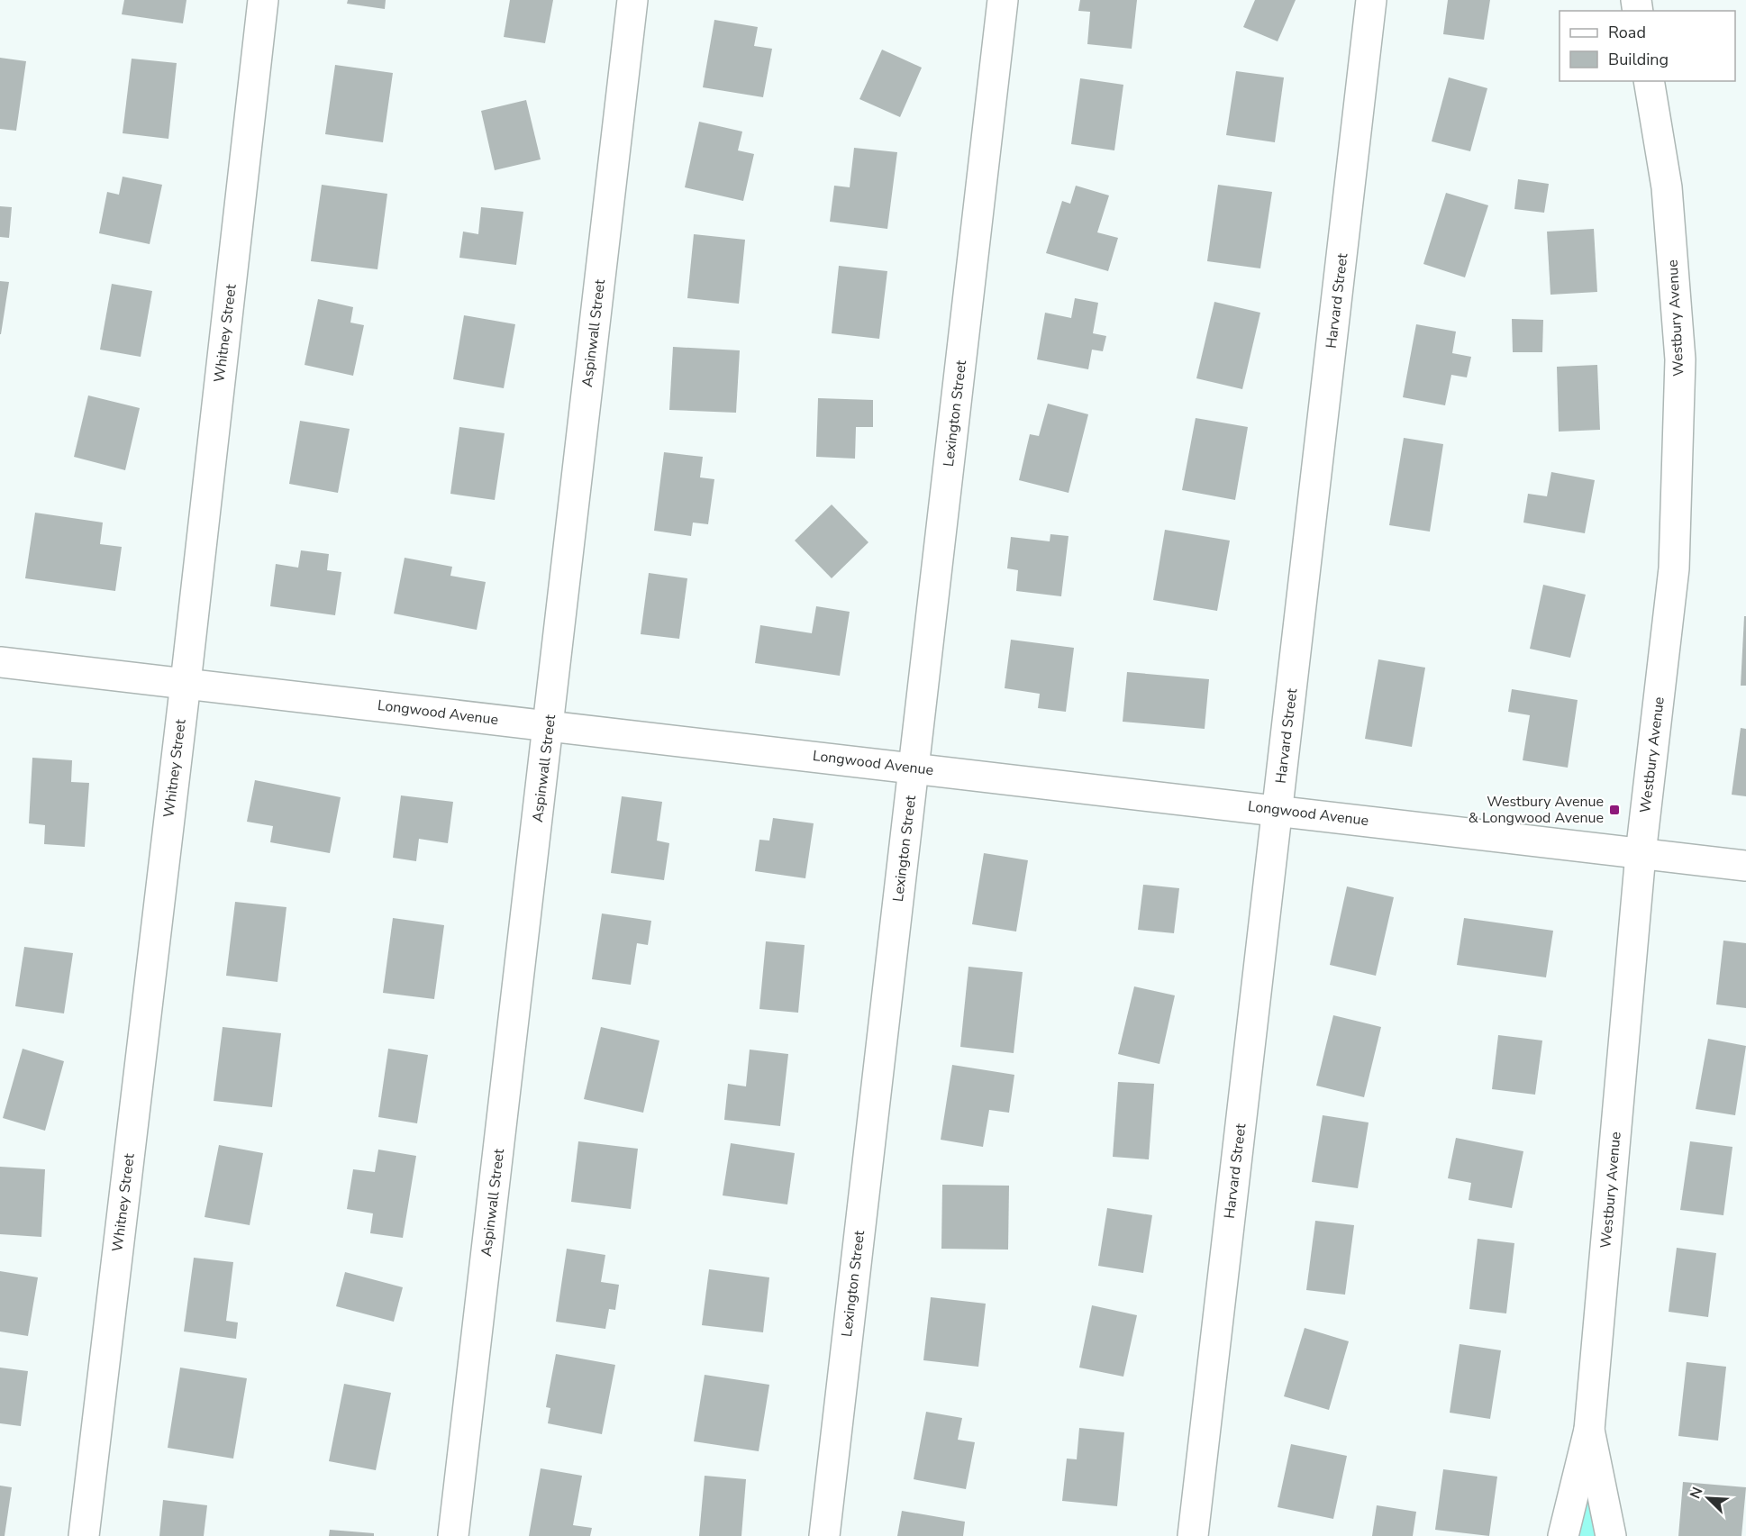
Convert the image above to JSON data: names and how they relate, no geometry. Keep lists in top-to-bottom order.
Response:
{
  "streets": {
    "street": [
      "Harvard Street",
      "Westbury Avenue",
      "Whitney Street",
      "Aspinwall Street",
      "Lexington Street",
      "Longwood Avenue"
    ]
  },
  "crossings": [
    ["Harvard Street", "Longwood Avenue"],
    ["Westbury Avenue", "Longwood Avenue"],
    ["Whitney Street", "Longwood Avenue"],
    ["Aspinwall Street", "Longwood Avenue"],
    ["Lexington Street", "Longwood Avenue"]
  ],
  "places": {
    "transit": ["Westbury Avenue & Longwood Avenue"]
  },
  "legend": ["Road", "Building"],
  "north": "top left"
}
